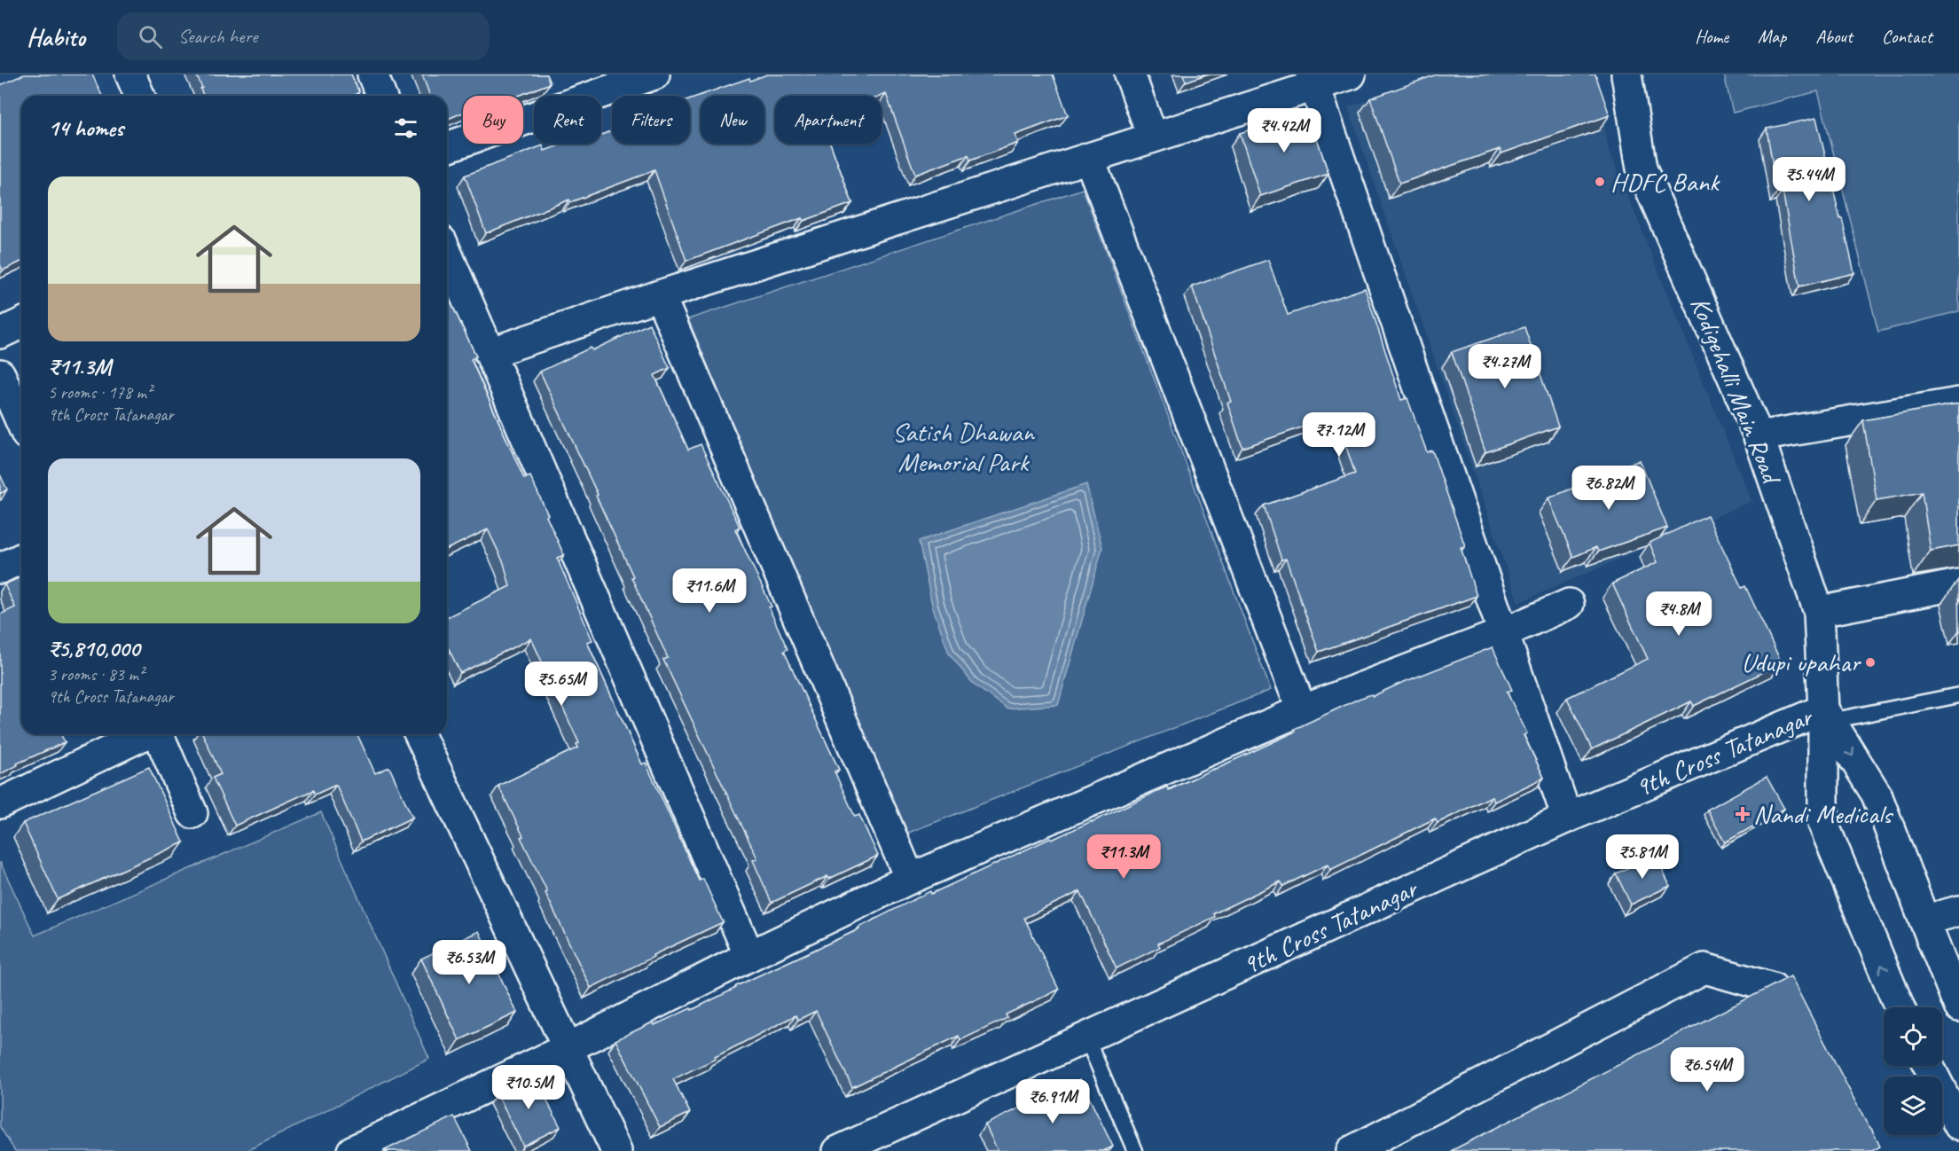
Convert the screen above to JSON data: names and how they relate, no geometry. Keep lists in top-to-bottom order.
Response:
{
  "streets": {
    "street": ["Kodigehalli Main Road", "9th Cross Tatanagar"]
  },
  "crossings": [
    ["Kodigehalli Main Road", "9th Cross Tatanagar"]
  ],
  "parks": ["Satish Dhawan Memorial Park"],
  "places": {
    "other": ["HDFC Bank", "Udupi upahar"],
    "health": ["Nandi Medicals"]
  },
  "page": {
    "header": "Habito",
    "search": "Search here",
    "nav": [
      "Home",
      "Map",
      "About",
      "Contact"
    ],
    "chip": [
      "Buy",
      "Rent",
      "Filters",
      "New",
      "Apartment"
    ],
    "heading": "14 homes",
    "price": [
      "₹4.42M",
      "₹5.44M",
      "₹4.27M",
      "₹7.12M",
      "₹6.82M",
      "₹11.6M",
      "₹4.8M",
      "₹5.65M",
      "₹11.3M",
      "₹5.81M",
      "₹6.53M",
      "₹6.54M",
      "₹10.5M",
      "₹6.91M"
    ],
    "list": [
      {
        "name": "₹11.3M",
        "note": "5 rooms · 178 m² · 9th Cross Tatanagar"
      },
      {
        "name": "₹5,810,000",
        "note": "3 rooms · 83 m² · 9th Cross Tatanagar"
      }
    ]
  }
}
